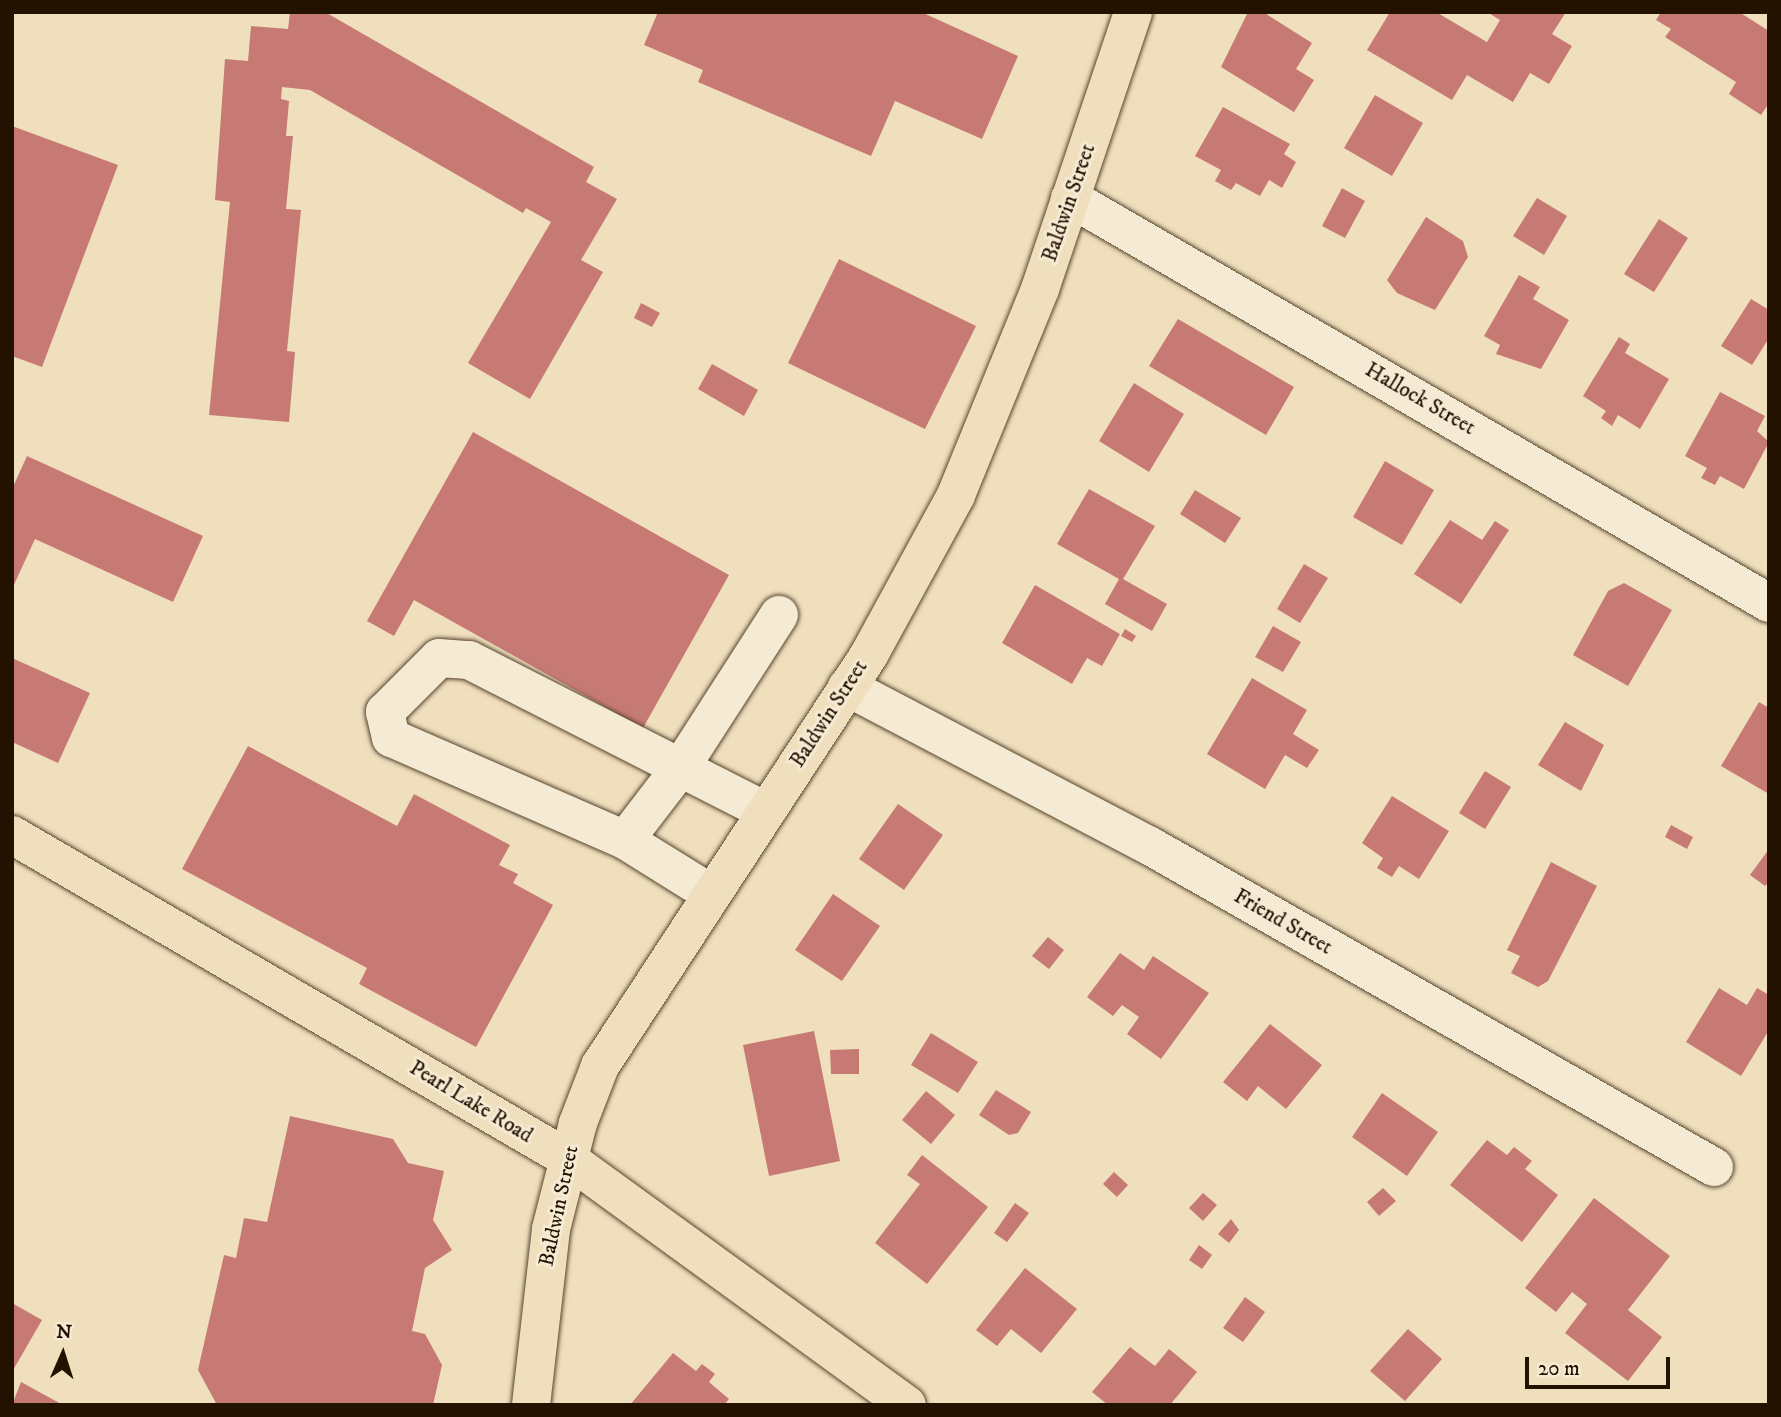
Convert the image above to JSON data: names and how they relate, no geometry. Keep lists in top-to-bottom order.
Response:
{
  "streets": {
    "main road": ["Baldwin Street", "Pearl Lake Road"],
    "street": ["Hallock Street", "Friend Street"]
  },
  "crossings": [
    ["Baldwin Street", "Hallock Street"],
    ["Baldwin Street", "Friend Street"],
    ["Baldwin Street", "Pearl Lake Road"]
  ],
  "scale_bar": "20 m",
  "north": "top"
}
